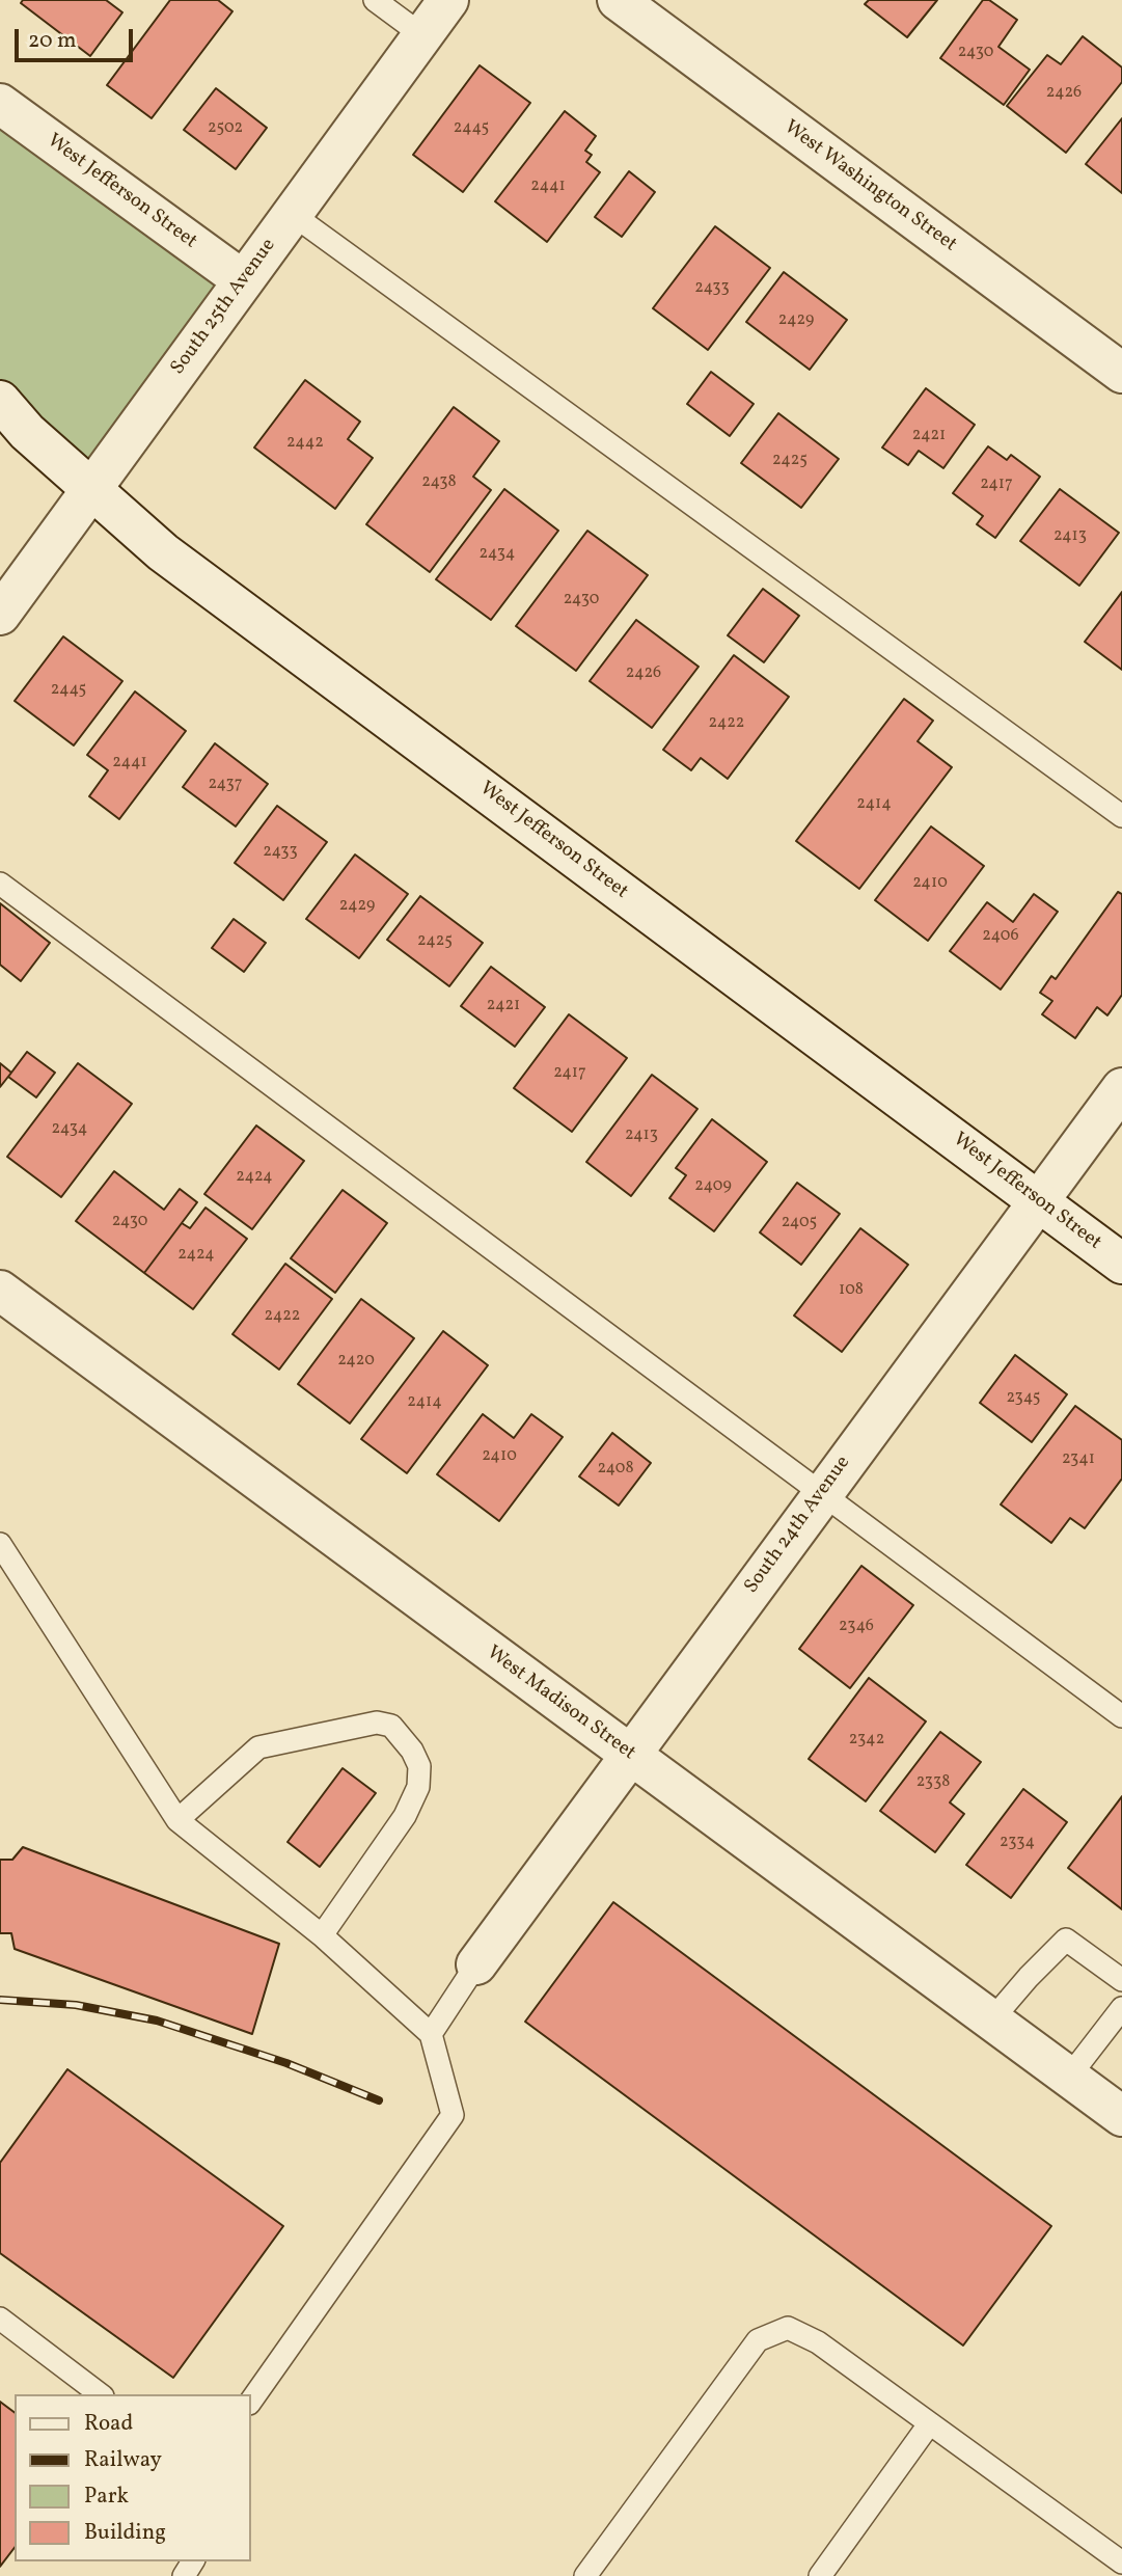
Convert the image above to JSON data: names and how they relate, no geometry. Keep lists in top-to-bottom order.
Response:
{
  "streets": {
    "street": [
      "West Washington Street",
      "West Jefferson Street",
      "South 25th Avenue",
      "South 24th Avenue",
      "West Madison Street"
    ]
  },
  "crossings": [
    ["West Jefferson Street", "South 25th Avenue"],
    ["West Jefferson Street", "South 24th Avenue"],
    ["South 24th Avenue", "West Madison Street"]
  ],
  "house_numbers": [
    "2430",
    "2426",
    "2502",
    "2445",
    "2441",
    "2433",
    "2429",
    "2421",
    "2442",
    "2425",
    "2438",
    "2417",
    "2413",
    "2434",
    "2430",
    "2426",
    "2445",
    "2422",
    "2441",
    "2437",
    "2414",
    "2433",
    "2410",
    "2429",
    "2406",
    "2425",
    "2421",
    "2417",
    "2434",
    "2413",
    "2424",
    "2409",
    "2430",
    "2405",
    "2424",
    "108",
    "2422",
    "2420",
    "2345",
    "2414",
    "2410",
    "2341",
    "2408",
    "2346",
    "2342",
    "2338",
    "2334"
  ],
  "legend": [
    "Road",
    "Railway",
    "Park",
    "Building"
  ],
  "scale_bar": "20 m"
}
